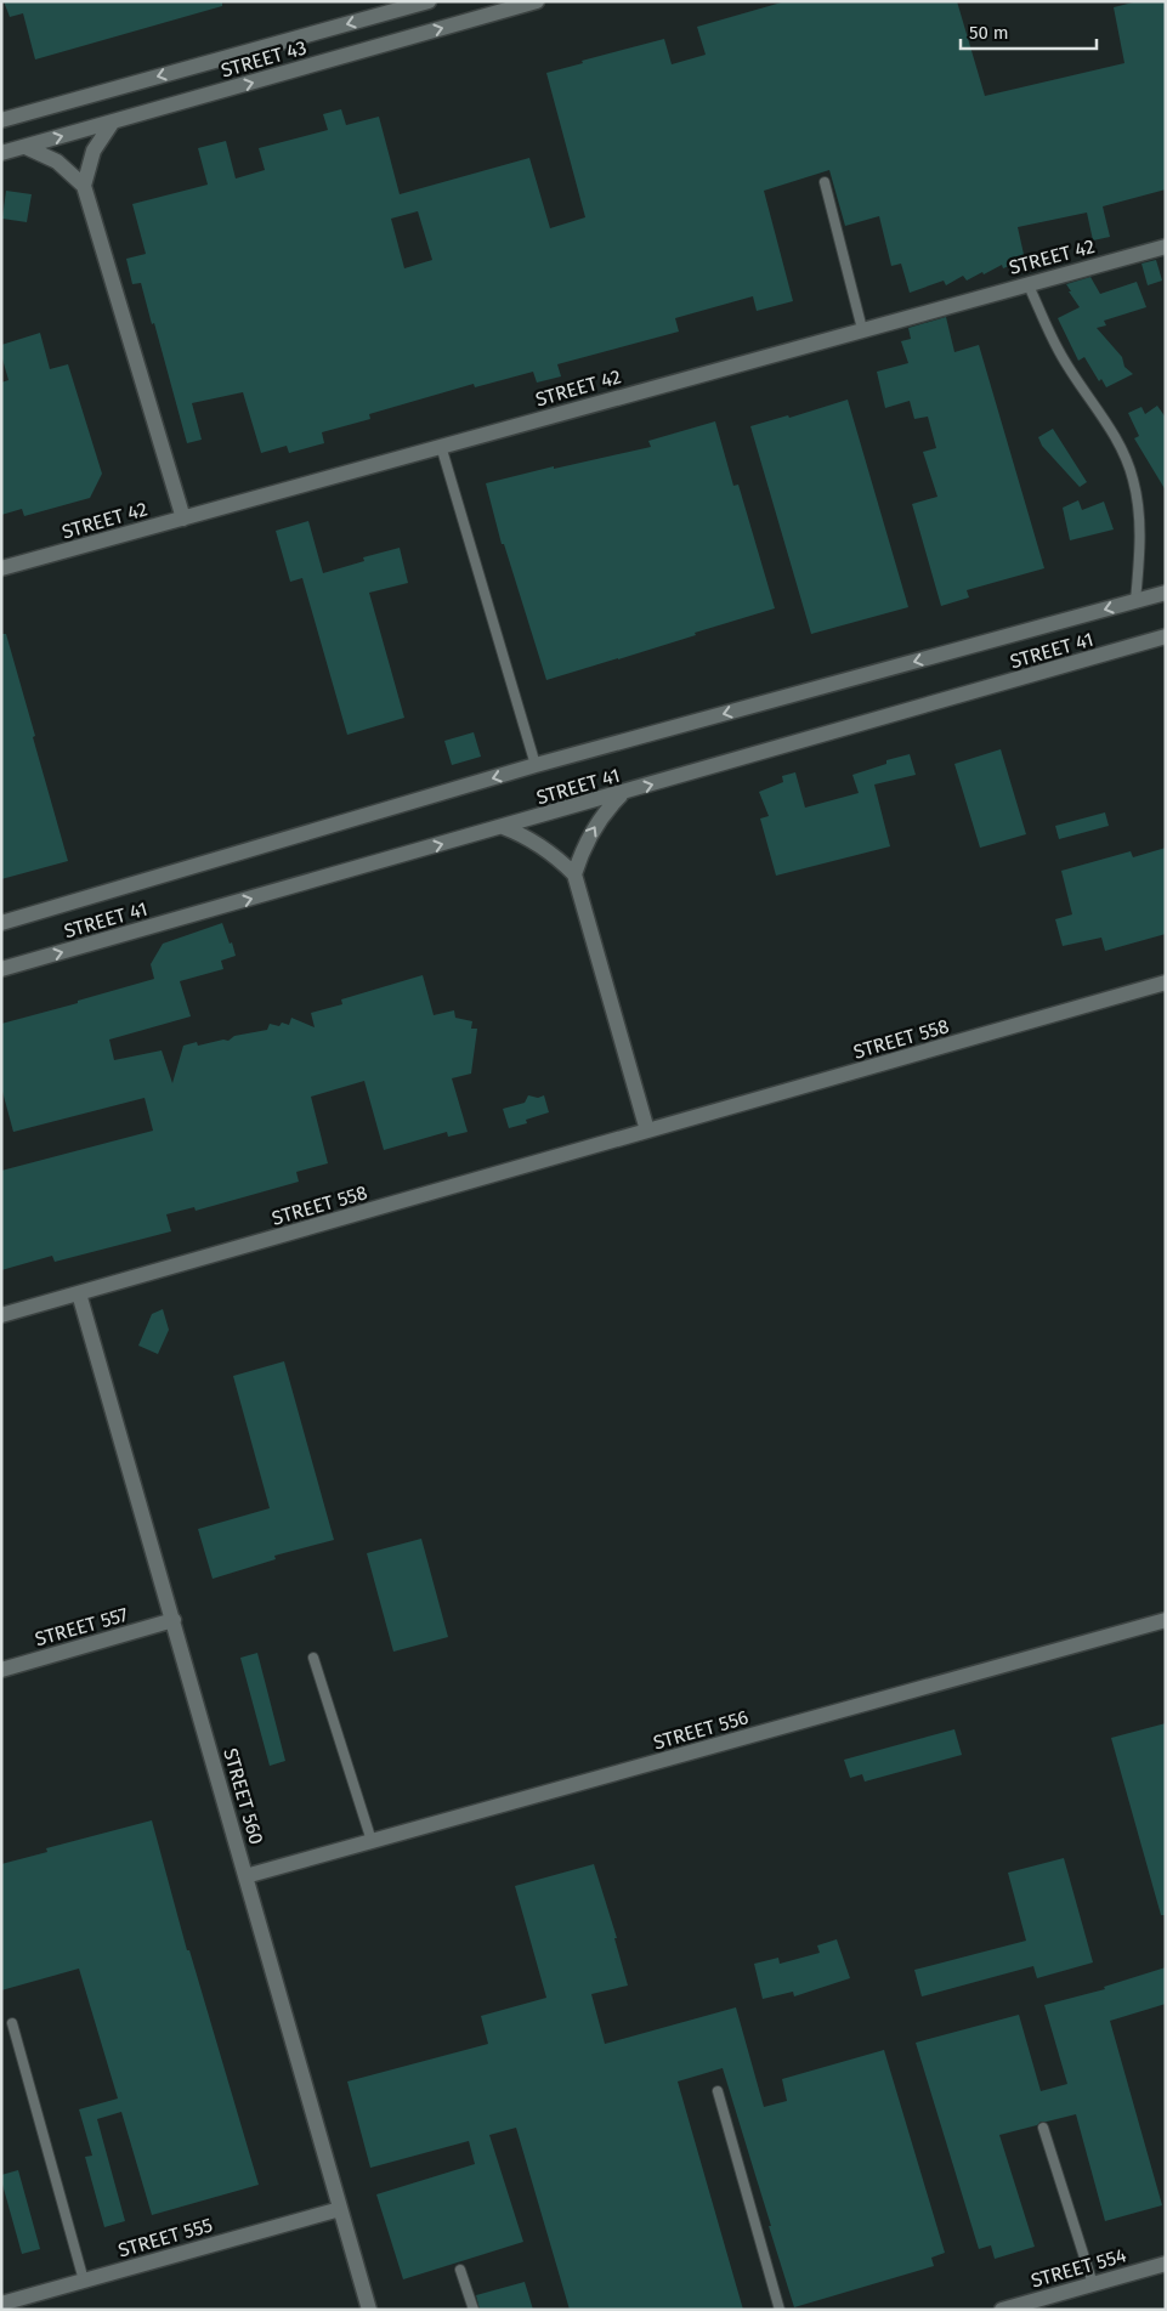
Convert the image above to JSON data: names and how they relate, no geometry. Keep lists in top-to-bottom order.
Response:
{
  "streets": {
    "street": [
      "STREET 43",
      "STREET 42",
      "STREET 41",
      "STREET 558",
      "STREET 557",
      "STREET 556",
      "STREET 560",
      "STREET 555",
      "STREET 554"
    ]
  },
  "crossings": [
    ["STREET 558", "STREET 560"],
    ["STREET 557", "STREET 560"],
    ["STREET 556", "STREET 560"],
    ["STREET 560", "STREET 555"]
  ],
  "scale_bar": "50 m"
}
